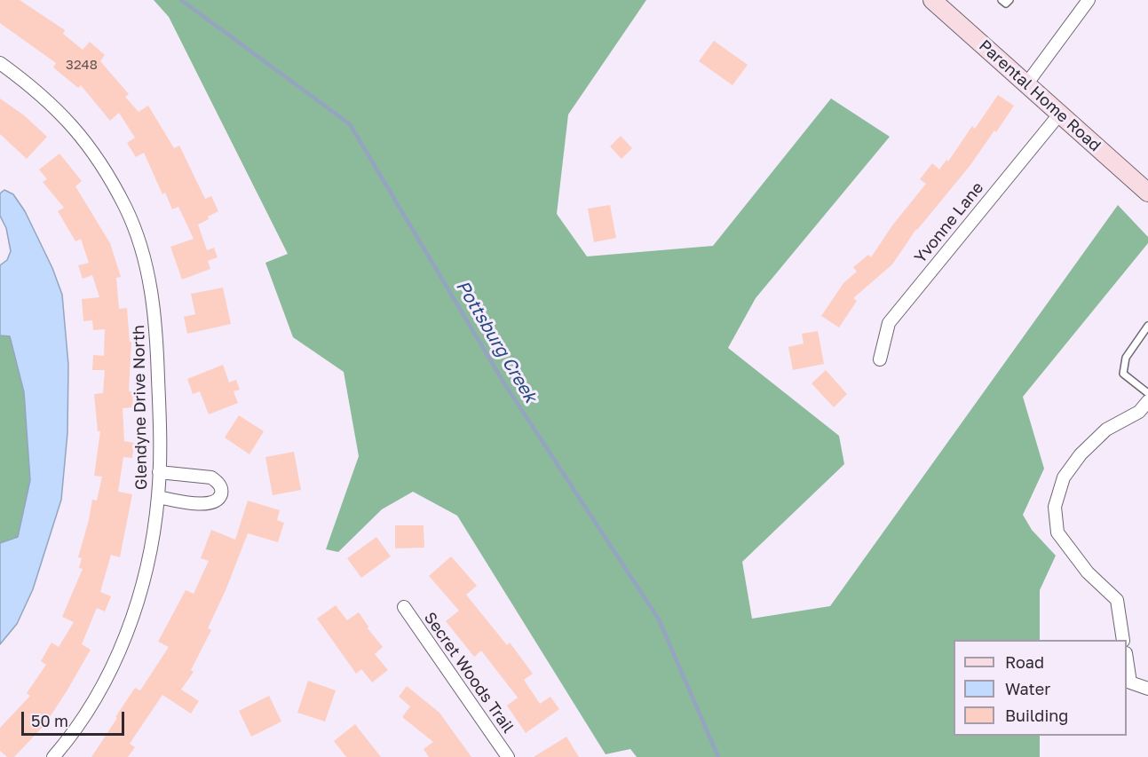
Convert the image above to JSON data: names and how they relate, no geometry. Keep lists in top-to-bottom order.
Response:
{
  "streets": {
    "main road": ["Parental Home Road"],
    "street": ["Yvonne Lane", "Glendyne Drive North", "Secret Woods Trail"]
  },
  "crossings": [
    ["Parental Home Road", "Yvonne Lane"]
  ],
  "water": ["Pottsburg Creek"],
  "house_numbers": ["3248"],
  "legend": ["Road", "Water", "Building"],
  "scale_bar": "50 m"
}
